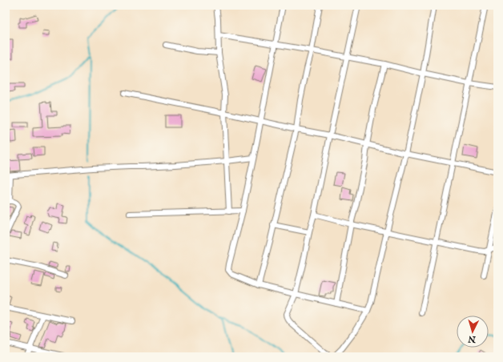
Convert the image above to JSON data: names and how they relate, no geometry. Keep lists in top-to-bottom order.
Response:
{
  "north": "bottom"
}
